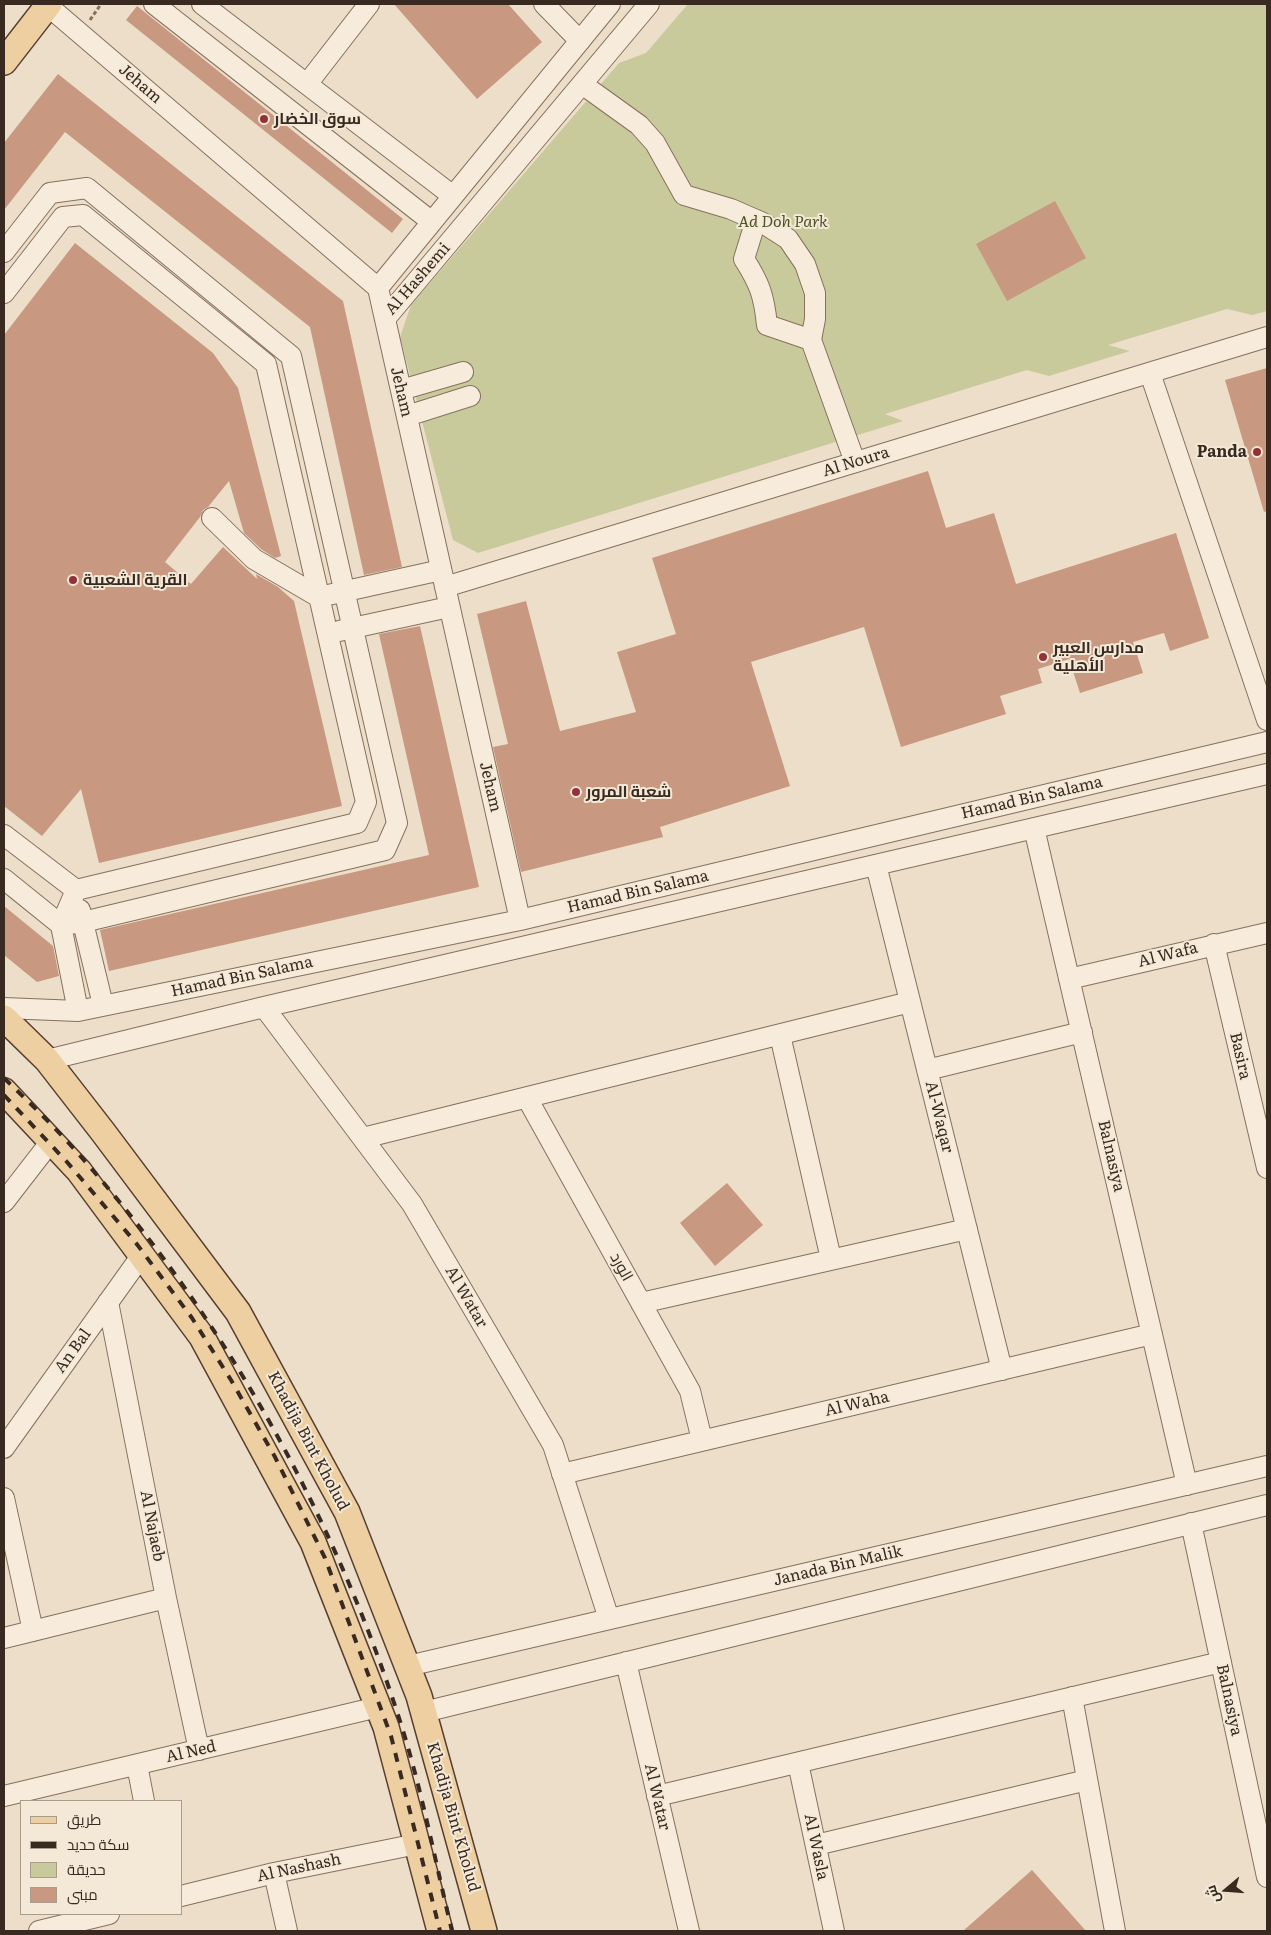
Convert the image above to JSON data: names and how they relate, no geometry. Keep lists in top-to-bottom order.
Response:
{
  "streets": {
    "main road": ["Khadija Bint Kholud"],
    "street": [
      "Jeham",
      "Al Hashemi",
      "Al Noura",
      "Hamad Bin Salama",
      "Al Wafa",
      "Basira",
      "Al-Waqar",
      "Balnasiya",
      "الورد",
      "Al Watar",
      "An Bal",
      "Al Waha",
      "Al Najaeb",
      "Janada Bin Malik",
      "Al Ned",
      "Al Wasla",
      "Al Nashash"
    ]
  },
  "crossings": [
    ["Jeham", "Al Hashemi"],
    ["Jeham", "Al Noura"],
    ["Jeham", "Hamad Bin Salama"],
    ["Hamad Bin Salama", "Al-Waqar"],
    ["Hamad Bin Salama", "Balnasiya"],
    ["Hamad Bin Salama", "Al Watar"],
    ["Hamad Bin Salama", "Khadija Bint Kholud"],
    ["Al Wafa", "Basira"],
    ["Al Wafa", "Balnasiya"],
    ["Al-Waqar", "Al Waha"],
    ["Balnasiya", "Al Waha"],
    ["Balnasiya", "Janada Bin Malik"],
    ["الورد", "Al Waha"],
    ["Al Watar", "Al Waha"],
    ["Al Watar", "Janada Bin Malik"],
    ["An Bal", "Al Najaeb"],
    ["Khadija Bint Kholud", "Janada Bin Malik"],
    ["Al Najaeb", "Al Ned"]
  ],
  "parks": ["Ad Doh Park"],
  "places": [
    "سوق الخضار",
    "Panda",
    "القرية الشعبية",
    "مدارس العبير الأهلية",
    "شعبة المرور"
  ],
  "legend": [
    "طريق",
    "سكة حديد",
    "حديقة",
    "مبنى"
  ],
  "north": "left"
}
